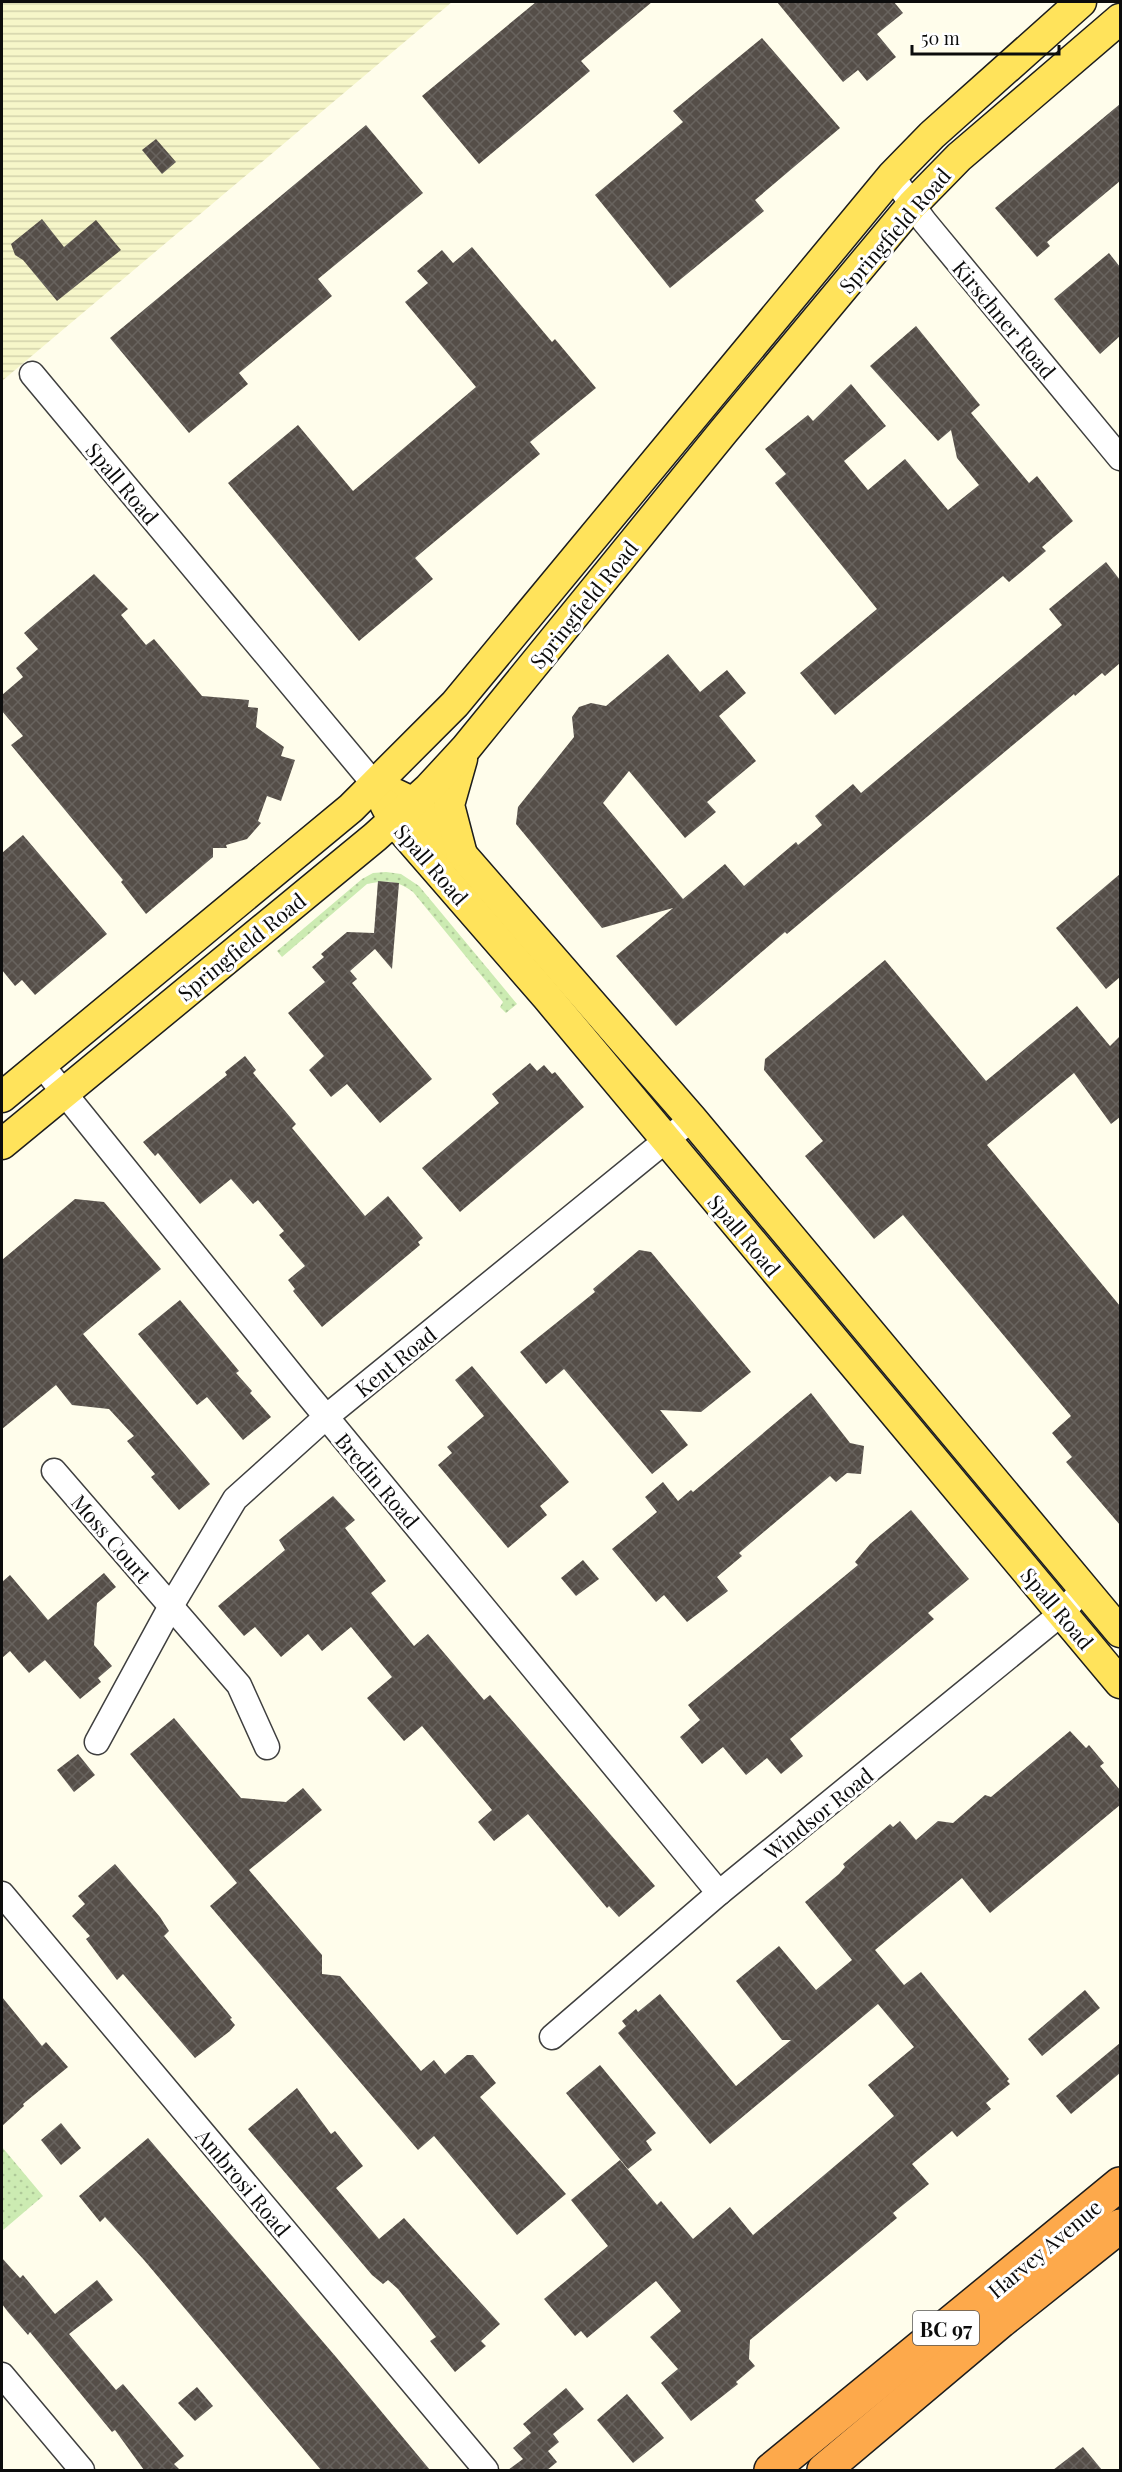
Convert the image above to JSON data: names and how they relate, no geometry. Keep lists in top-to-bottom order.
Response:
{
  "streets": {
    "highway": ["Harvey Avenue", "BC 97"],
    "main road": ["Springfield Road", "Spall Road"],
    "street": [
      "Kirschner Road",
      "Kent Road",
      "Bredin Road",
      "Moss Court",
      "Windsor Road",
      "Ambrosi Road"
    ]
  },
  "crossings": [
    ["Springfield Road", "Kirschner Road"],
    ["Springfield Road", "Spall Road"],
    ["Springfield Road", "Bredin Road"],
    ["Spall Road", "Kent Road"],
    ["Spall Road", "Windsor Road"],
    ["Kent Road", "Bredin Road"],
    ["Kent Road", "Moss Court"],
    ["Bredin Road", "Windsor Road"]
  ],
  "scale_bar": "50 m"
}
